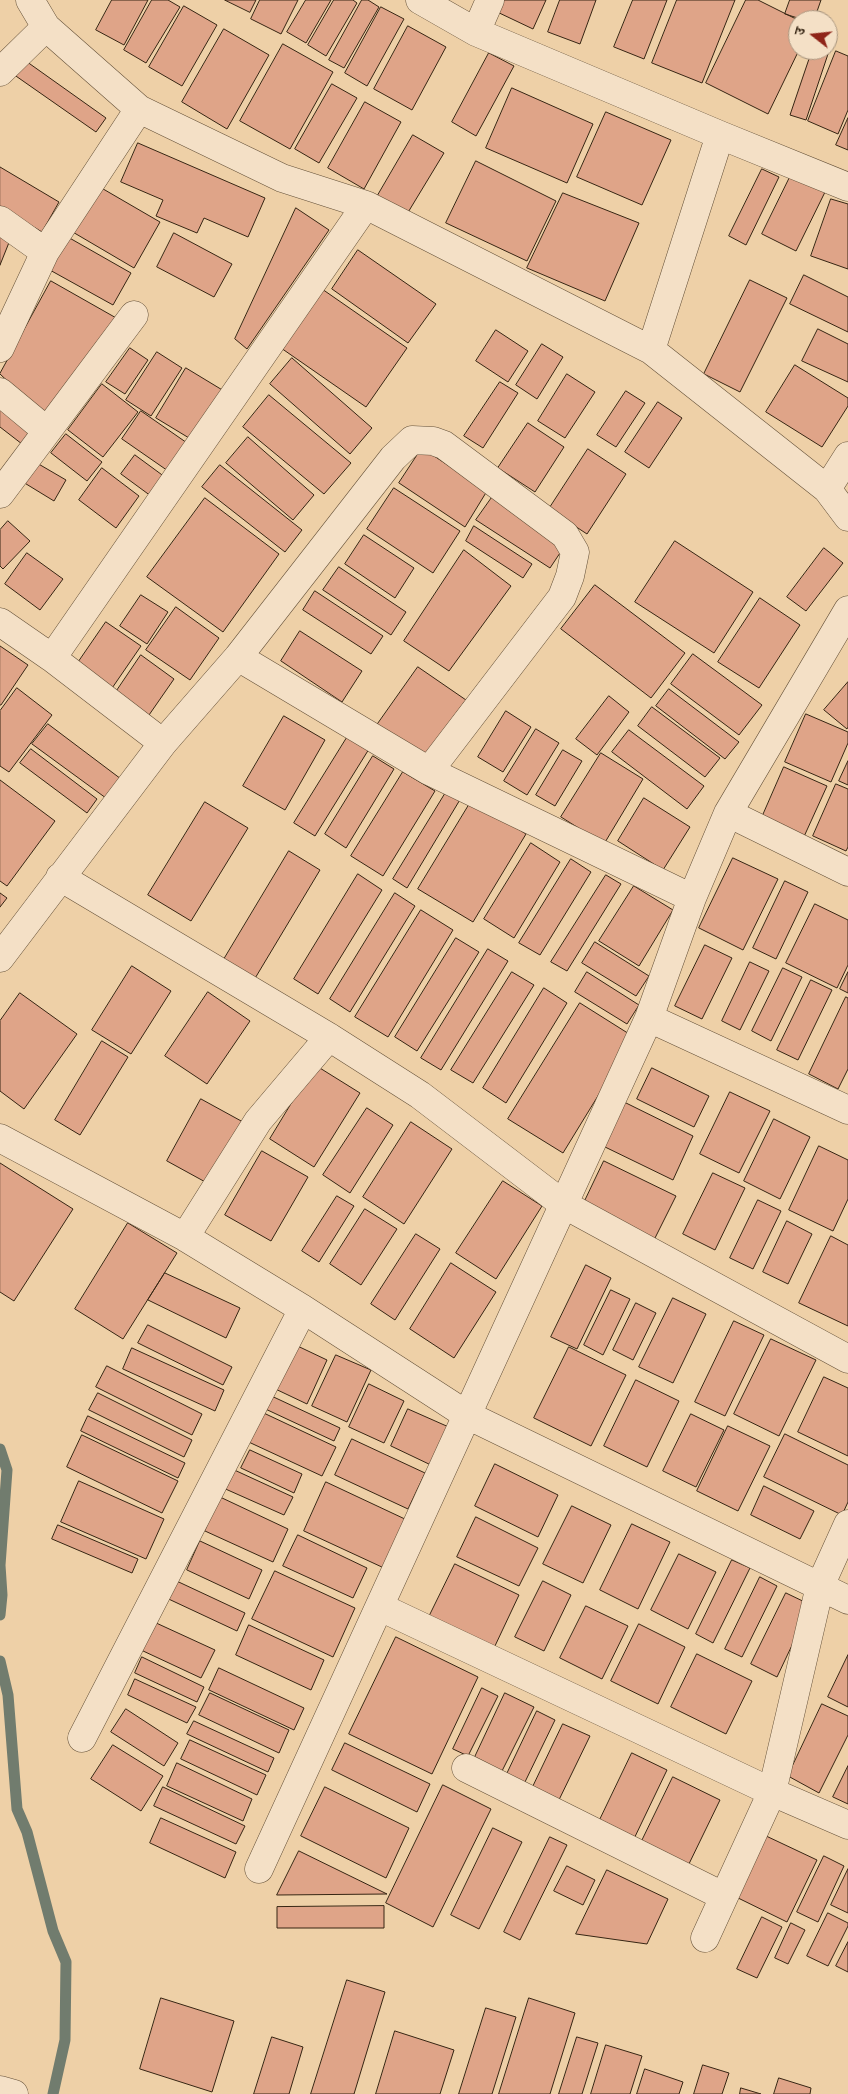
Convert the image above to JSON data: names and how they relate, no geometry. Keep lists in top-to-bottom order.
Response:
{
  "north": "left"
}
